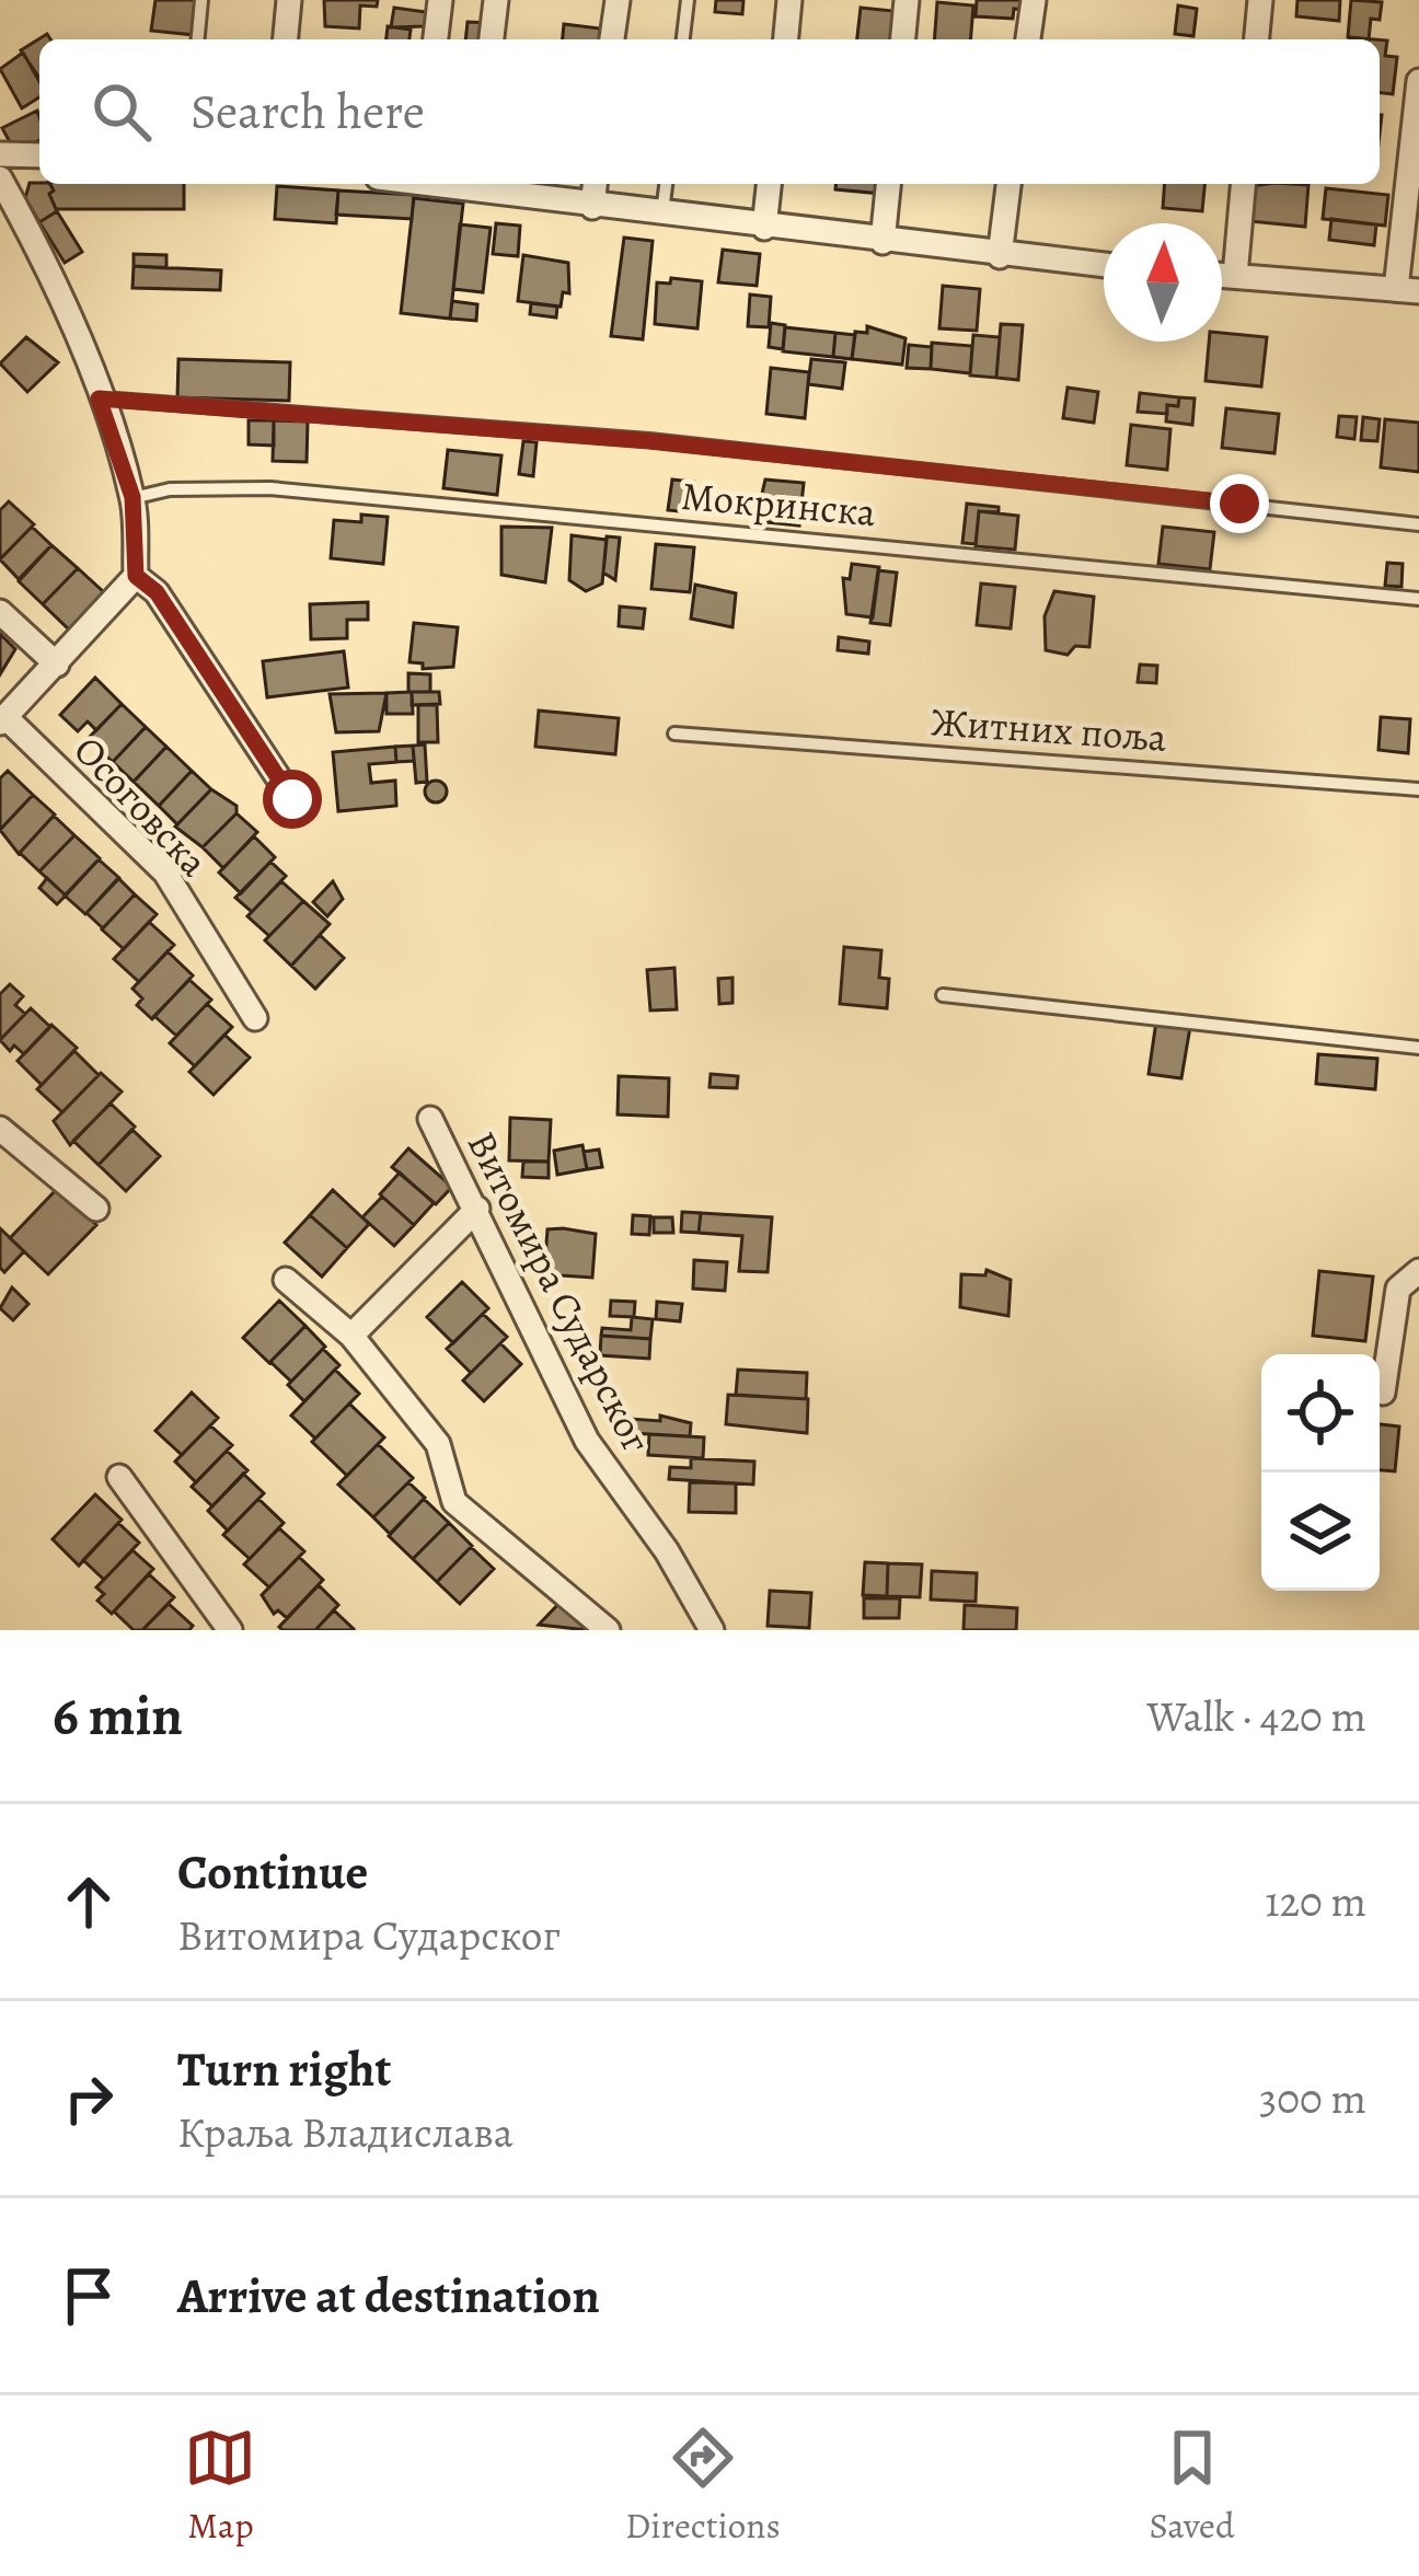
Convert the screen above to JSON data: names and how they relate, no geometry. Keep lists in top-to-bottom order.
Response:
{
  "streets": {
    "street": ["Осоговска", "Витомира Сударског"],
    "lane": ["Мокринска", "Житних поља"]
  },
  "north": "top",
  "page": {
    "search": "Search here",
    "heading": ["6 min", "Walk · 420 m"],
    "list": [
      ["Continue", "Витомира Сударског", "120 m"],
      ["Turn right", "Краља Владислава", "300 m"],
      "Arrive at destination"
    ],
    "nav": ["Map", "Directions", "Saved"]
  }
}
